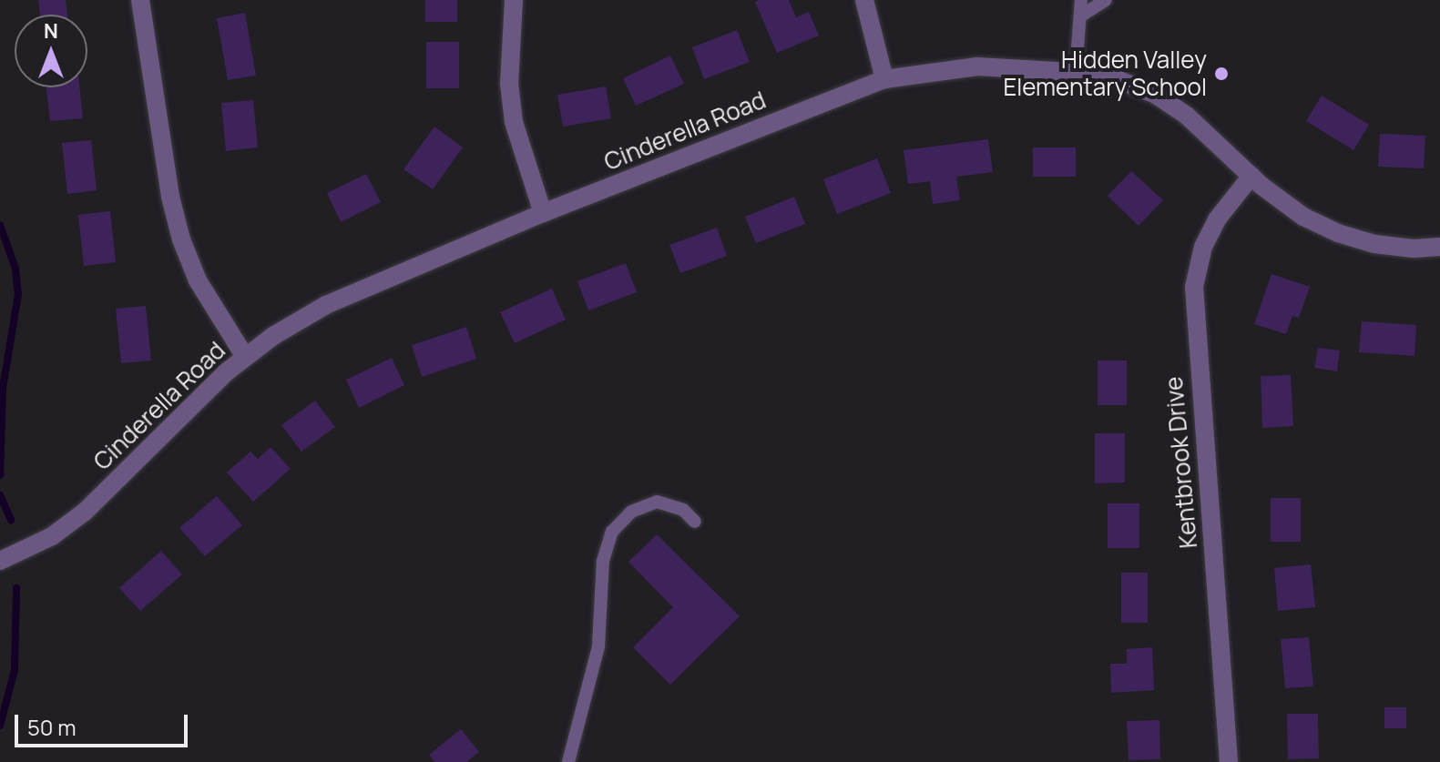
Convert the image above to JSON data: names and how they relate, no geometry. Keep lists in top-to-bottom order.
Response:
{
  "streets": {
    "street": ["Cinderella Road", "Kentbrook Drive"]
  },
  "crossings": [
    ["Cinderella Road", "Kentbrook Drive"]
  ],
  "places": ["Hidden Valley Elementary School"],
  "scale_bar": "50 m",
  "north": "top"
}
